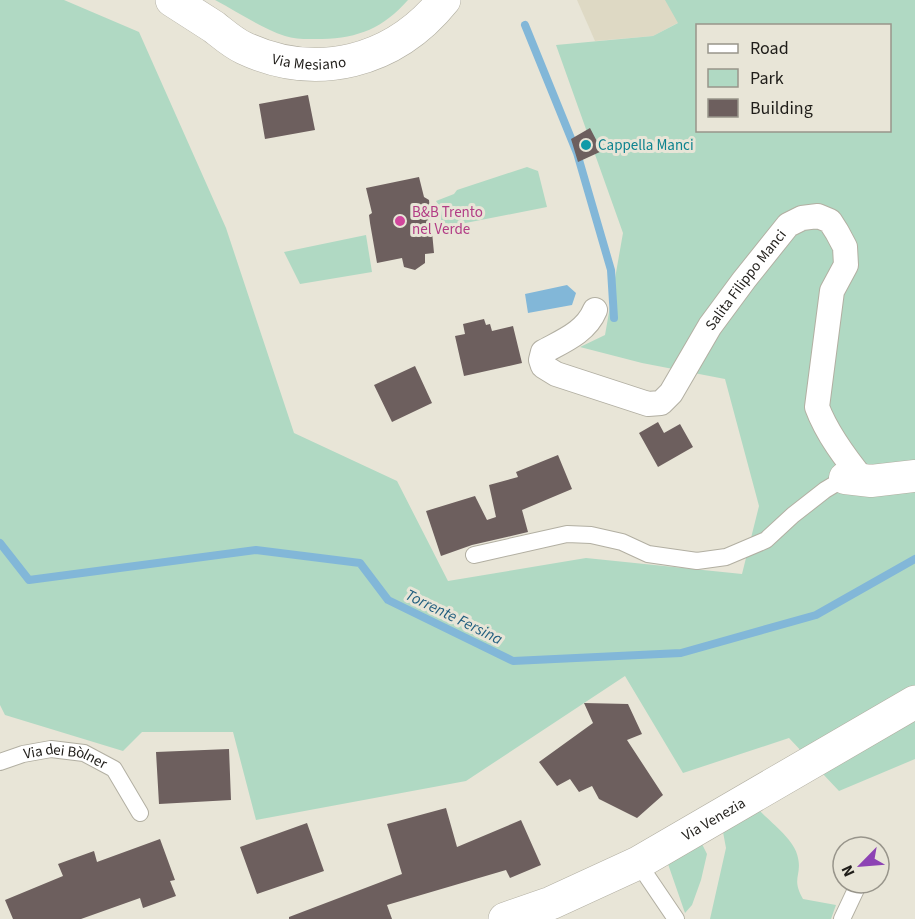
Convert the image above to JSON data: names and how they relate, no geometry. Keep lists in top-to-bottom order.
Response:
{
  "streets": {
    "main road": ["Via Mesiano", "Via Venezia"],
    "street": ["Salita Filippo Manci"],
    "lane": ["Via dei Bòlner"]
  },
  "water": ["Torrente Fersina"],
  "places": ["Cappella Manci", "B&B Trento nel Verde"],
  "legend": ["Road", "Park", "Building"],
  "north": "bottom left"
}
